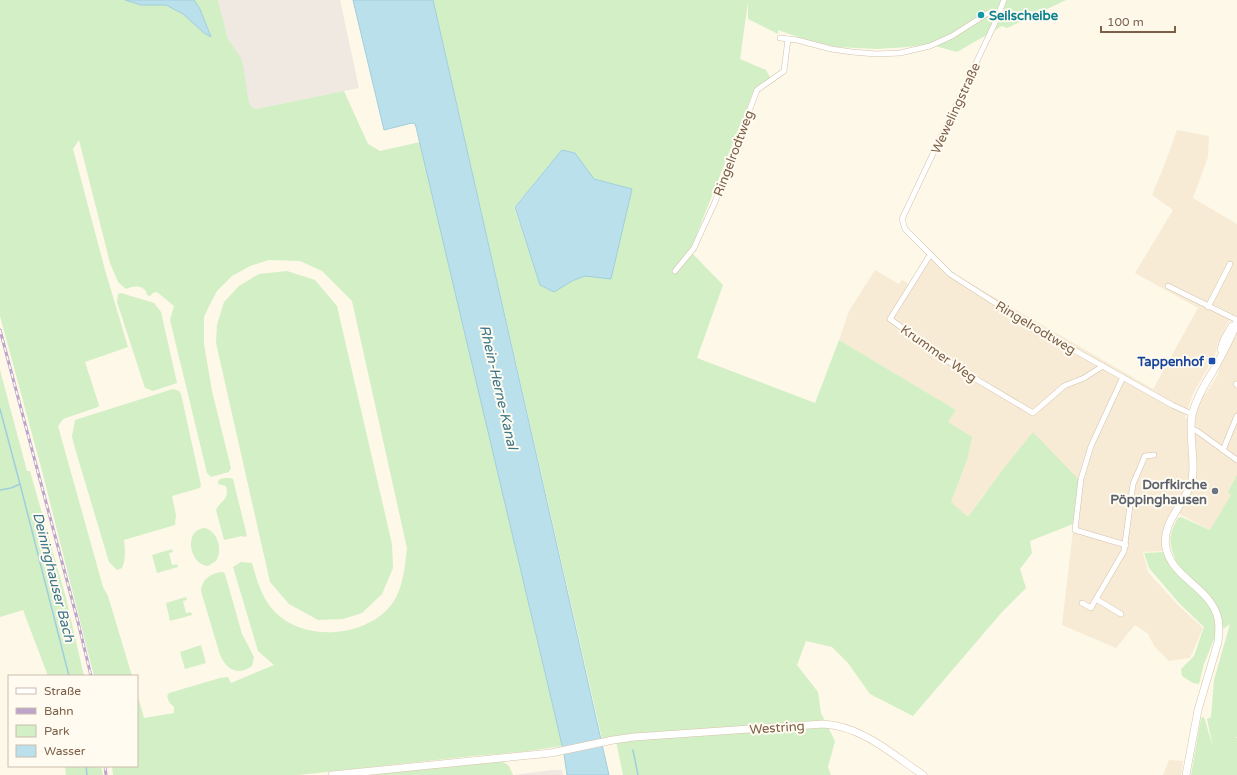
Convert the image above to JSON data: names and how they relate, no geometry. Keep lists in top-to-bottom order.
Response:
{
  "streets": {
    "main road": ["Westring"],
    "street": ["Wewelingstraße", "Ringelrodtweg", "Krummer Weg"]
  },
  "crossings": [
    ["Wewelingstraße", "Ringelrodtweg"],
    ["Ringelrodtweg", "Krummer Weg"]
  ],
  "water": ["Rhein-Herne-Kanal", "Deininghauser Bach"],
  "places": {
    "other": ["Seilscheibe", "Dorfkirche Pöppinghausen"],
    "transit": ["Tappenhof"]
  },
  "legend": [
    "Straße",
    "Bahn",
    "Park",
    "Wasser"
  ],
  "scale_bar": "100 m"
}
